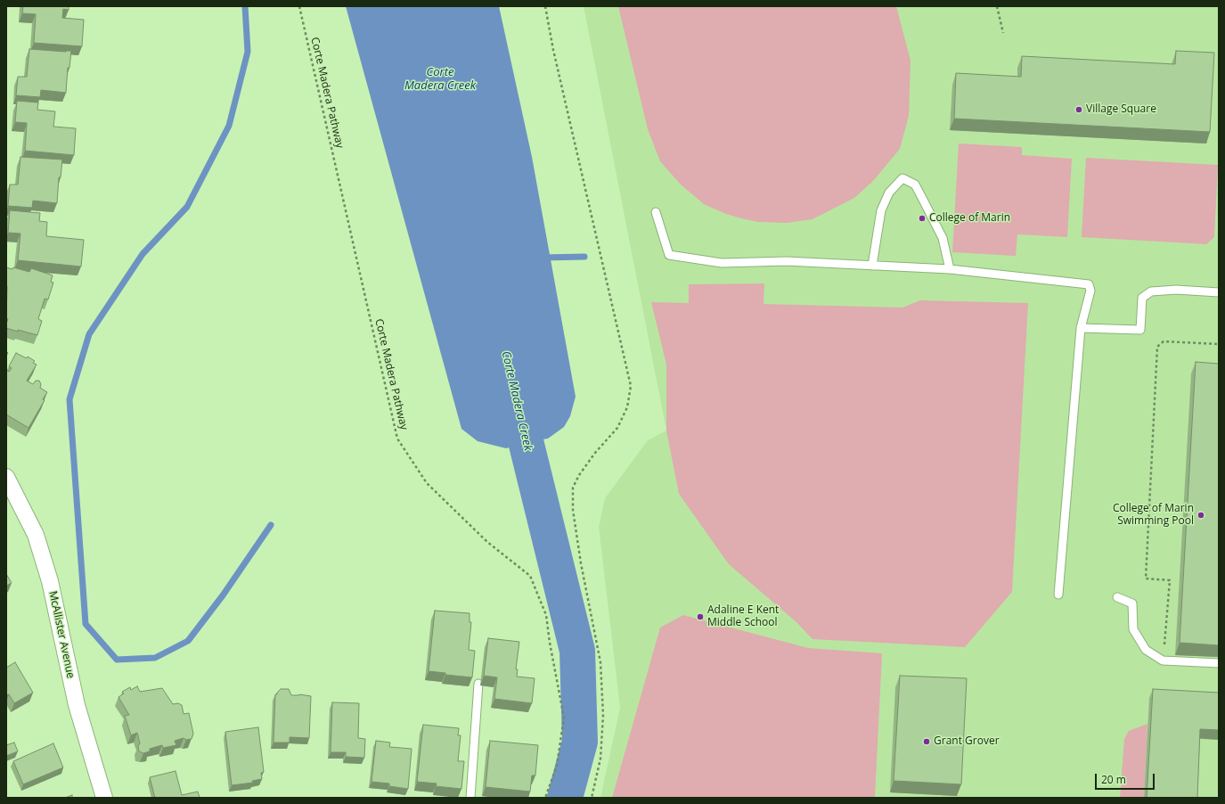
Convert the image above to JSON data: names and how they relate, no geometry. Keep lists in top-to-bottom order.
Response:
{
  "streets": {
    "street": ["McAllister Avenue"],
    "path": ["Corte Madera Pathway"]
  },
  "water": ["Corte Madera Creek"],
  "places": [
    "Village Square",
    "College of Marin",
    "College of Marin Swimming Pool",
    "Adaline E Kent Middle School",
    "Grant Grover"
  ],
  "scale_bar": "20 m"
}
